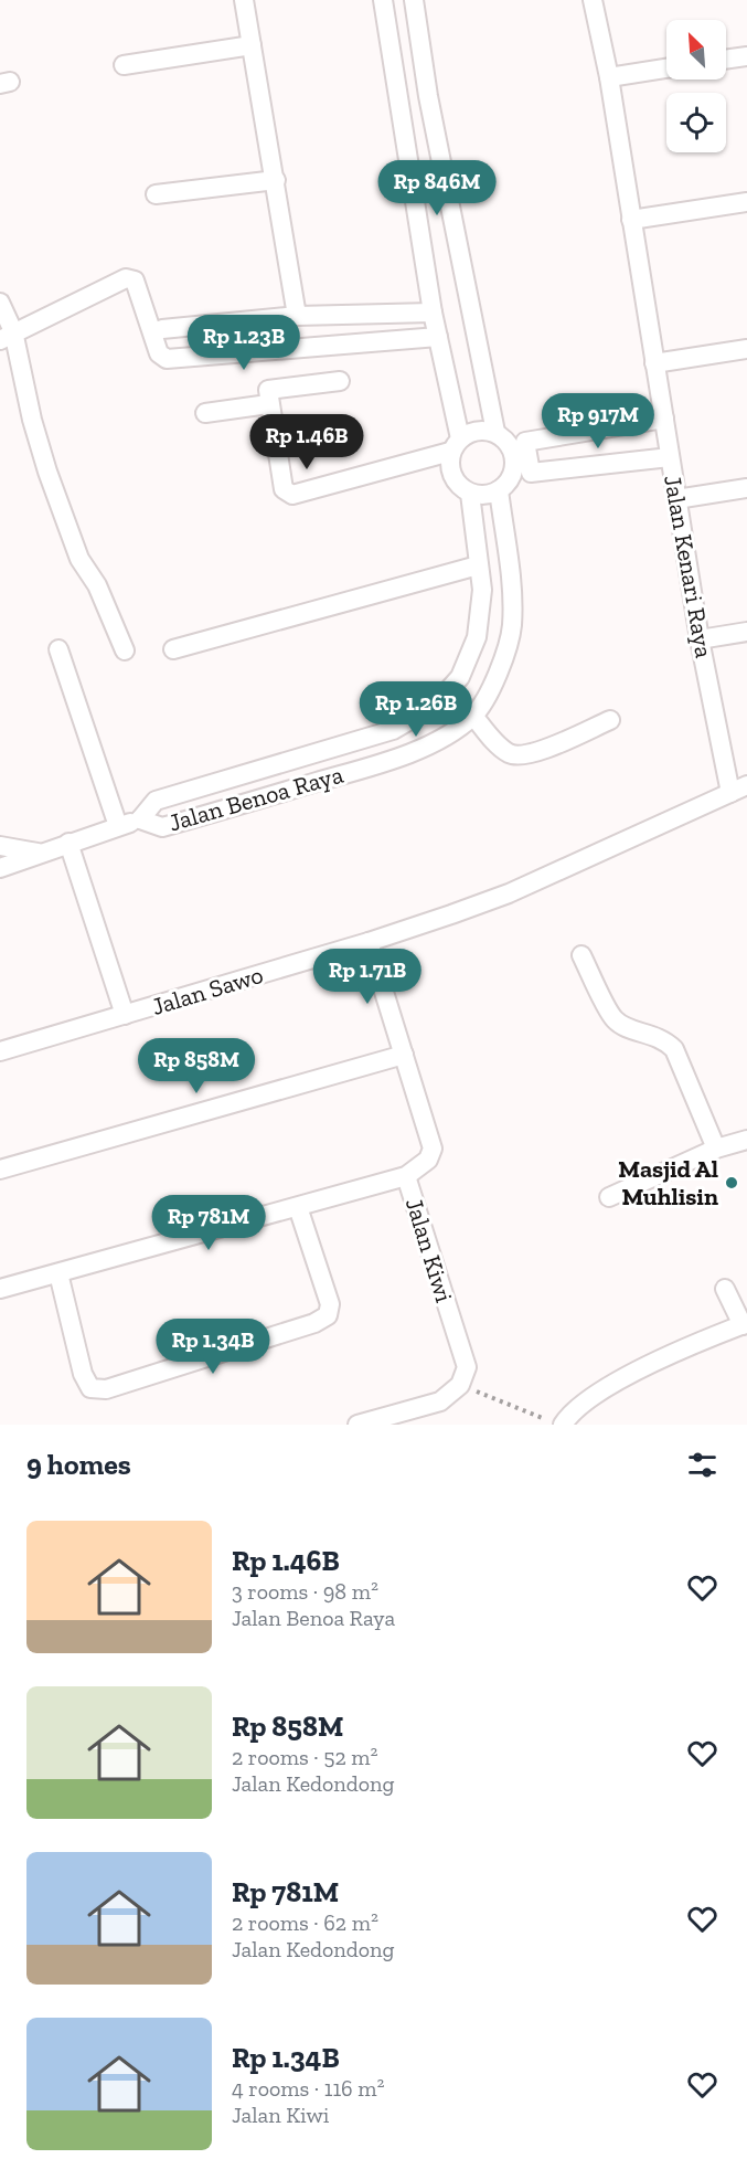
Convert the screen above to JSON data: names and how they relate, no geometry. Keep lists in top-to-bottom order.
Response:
{
  "streets": {
    "street": [
      "Jalan Kenari Raya",
      "Jalan Benoa Raya",
      "Jalan Sawo",
      "Jalan Kiwi"
    ]
  },
  "crossings": [
    ["Jalan Kenari Raya", "Jalan Sawo"],
    ["Jalan Sawo", "Jalan Kiwi"]
  ],
  "places": ["Masjid Al Muhlisin"],
  "north": "top left",
  "page": {
    "price": [
      "Rp 846M",
      "Rp 1.23B",
      "Rp 917M",
      "Rp 1.46B",
      "Rp 1.26B",
      "Rp 1.71B",
      "Rp 858M",
      "Rp 781M",
      "Rp 1.34B"
    ],
    "heading": "9 homes",
    "list": [
      {
        "name": "Rp 1.46B",
        "note": "3 rooms · 98 m² · Jalan Benoa Raya"
      },
      {
        "name": "Rp 858M",
        "note": "2 rooms · 52 m² · Jalan Kedondong"
      },
      {
        "name": "Rp 781M",
        "note": "2 rooms · 62 m² · Jalan Kedondong"
      },
      {
        "name": "Rp 1.34B",
        "note": "4 rooms · 116 m² · Jalan Kiwi"
      }
    ]
  }
}
